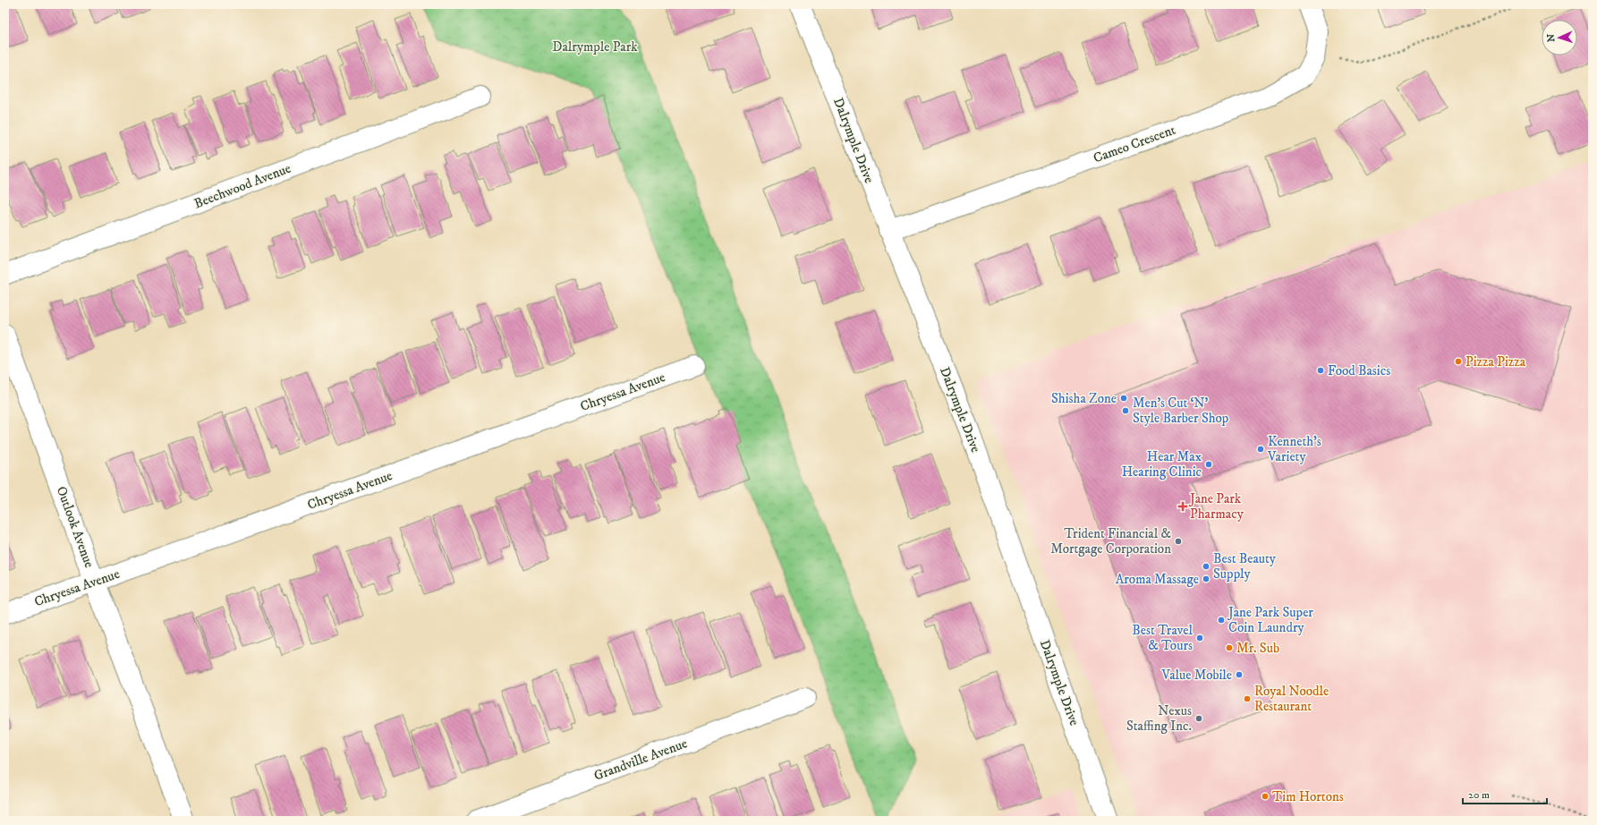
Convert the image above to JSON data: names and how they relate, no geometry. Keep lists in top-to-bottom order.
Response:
{
  "streets": {
    "street": [
      "Dalrymple Drive",
      "Cameo Crescent",
      "Beechwood Avenue",
      "Chryessa Avenue",
      "Outlook Avenue",
      "Grandville Avenue"
    ]
  },
  "crossings": [
    ["Dalrymple Drive", "Cameo Crescent"],
    ["Chryessa Avenue", "Outlook Avenue"]
  ],
  "parks": ["Dalrymple Park"],
  "places": {
    "other": [
      "Pizza Pizza",
      "Food Basics",
      "Shisha Zone",
      "Men’s Cut ‘N’ Style Barber Shop",
      "Kenneth's Variety",
      "Hear Max Hearing Clinic",
      "Trident Financial & Mortgage Corporation",
      "Best Beauty Supply",
      "Aroma Massage",
      "Jane Park Super Coin Laundry",
      "Best Travel & Tours",
      "Mr. Sub",
      "Value Mobile",
      "Royal Noodle Restaurant",
      "Nexus Staffing Inc.",
      "Tim Hortons"
    ],
    "health": ["Jane Park Pharmacy"]
  },
  "scale_bar": "20 m",
  "north": "left"
}
